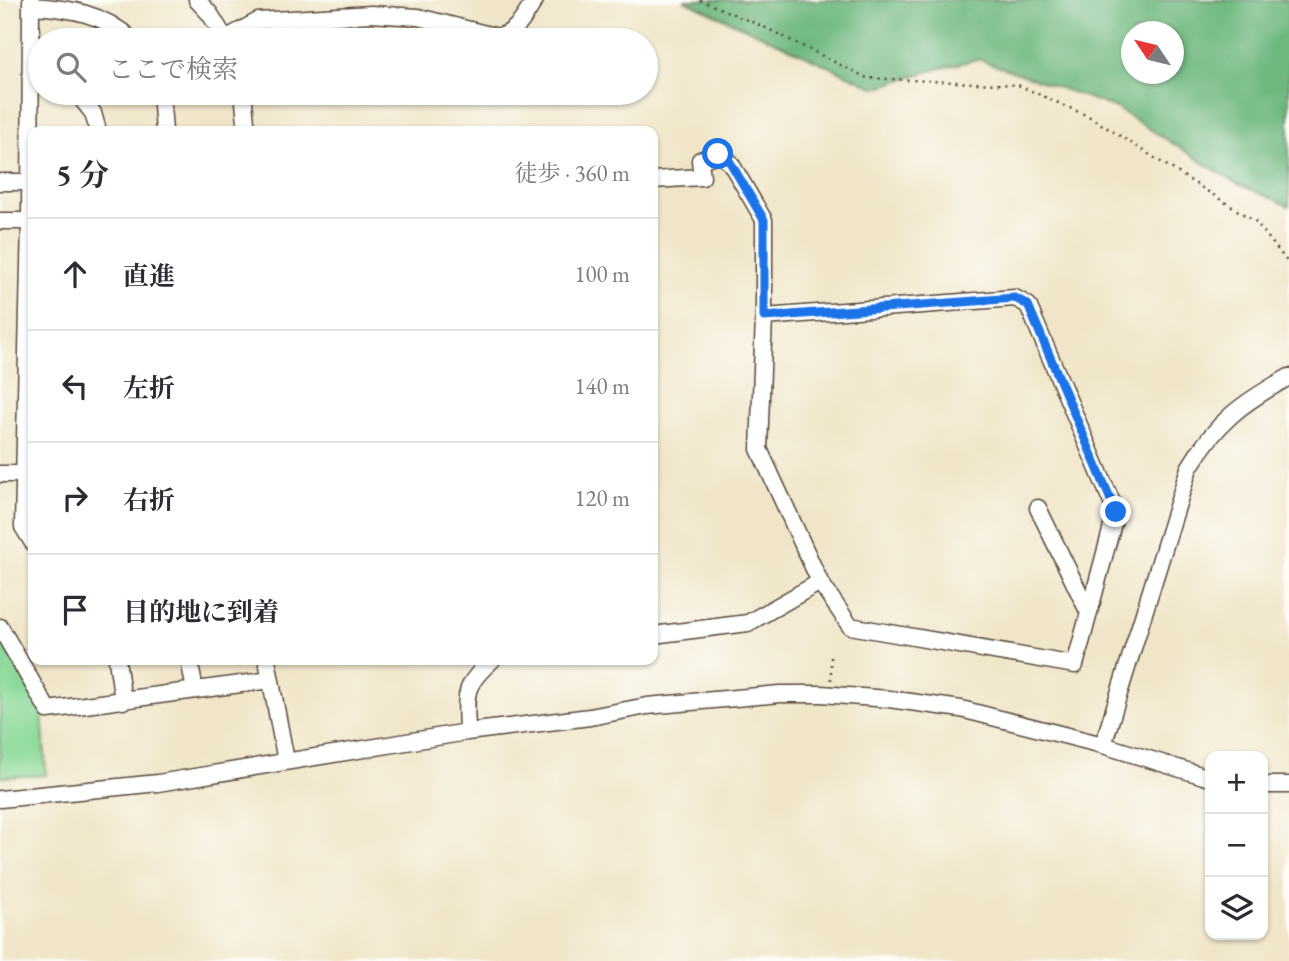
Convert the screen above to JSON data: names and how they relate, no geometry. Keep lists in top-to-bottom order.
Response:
{
  "north": "top left",
  "page": {
    "search": "ここで検索",
    "heading": ["5 分", "徒歩 · 360 m"],
    "list": [
      ["直進", "100 m"],
      ["左折", "140 m"],
      ["右折", "120 m"],
      "目的地に到着"
    ],
    "map_buttons": ["+", "−"]
  }
}
